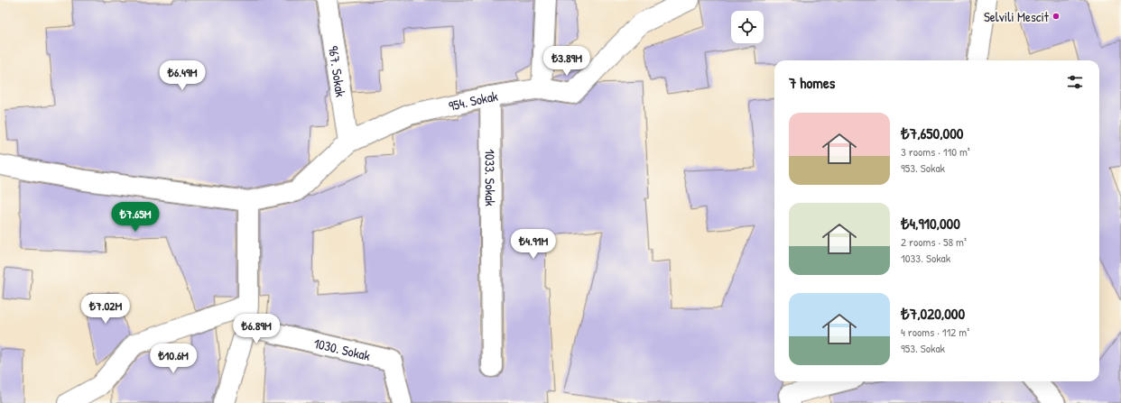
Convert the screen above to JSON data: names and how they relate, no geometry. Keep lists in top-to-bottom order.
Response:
{
  "streets": {
    "street": [
      "967. Sokak",
      "954. Sokak",
      "1033. Sokak",
      "1030. Sokak"
    ]
  },
  "crossings": [
    ["967. Sokak", "954. Sokak"],
    ["954. Sokak", "1033. Sokak"]
  ],
  "places": ["Selvili Mescit"],
  "page": {
    "price": [
      "₺3.89M",
      "₺6.49M",
      "₺7.65M",
      "₺4.91M",
      "₺7.02M",
      "₺6.89M",
      "₺10.6M"
    ],
    "heading": "7 homes",
    "list": [
      {
        "name": "₺7,650,000",
        "note": "3 rooms · 110 m² · 953. Sokak"
      },
      {
        "name": "₺4,910,000",
        "note": "2 rooms · 58 m² · 1033. Sokak"
      },
      {
        "name": "₺7,020,000",
        "note": "4 rooms · 112 m² · 953. Sokak"
      }
    ]
  }
}
